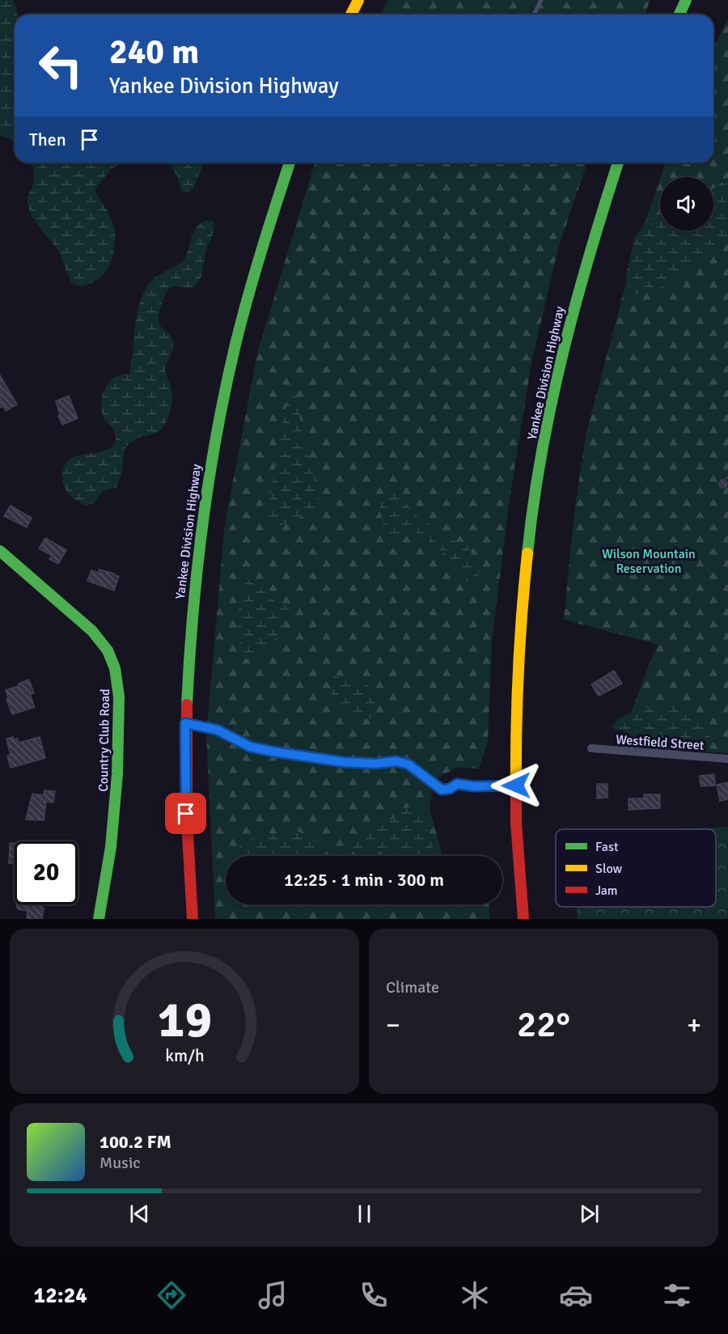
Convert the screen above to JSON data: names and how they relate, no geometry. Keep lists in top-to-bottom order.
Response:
{
  "streets": {
    "main road": ["Yankee Division Highway", "Country Club Road"],
    "street": ["Westfield Street"]
  },
  "parks": ["Wilson Mountain Reservation"],
  "legend": ["Fast", "Slow", "Jam"],
  "page": {
    "turn": ["240 m", "Yankee Division Highway"],
    "then": "Then",
    "limit": "20",
    "trip": "12:25 · 1 min · 300 m",
    "tile": "Climate",
    "heat": ["−", "22°", "+"],
    "song": ["100.2 FM", "Music"],
    "tabs": "12:24",
    "gauge": ["19", "km/h"]
  }
}
